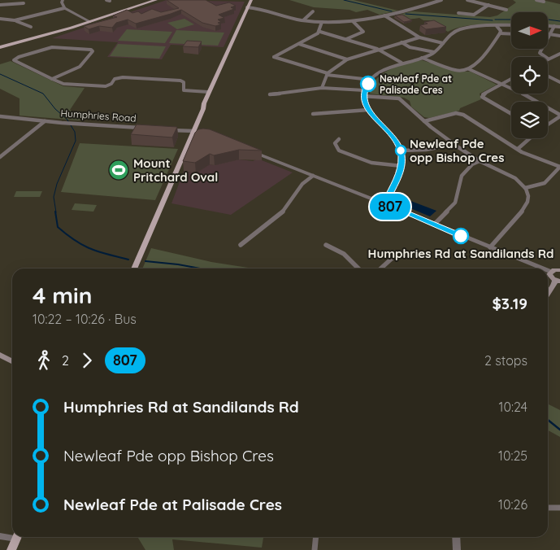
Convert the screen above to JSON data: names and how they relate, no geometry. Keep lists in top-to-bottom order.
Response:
{
  "streets": {
    "street": ["Humphries Road"]
  },
  "places": {
    "other": ["Newleaf Pde at Palisade Cres", "Newleaf Pde opp Bishop Cres", "Humphries Rd at Sandilands Rd"],
    "sports": ["Mount Pritchard Oval"]
  },
  "lines": ["bus line 807"],
  "north": "right",
  "page": {
    "on_map": "807",
    "heading": ["4 min", "10:22 – 10:26 · Bus", "$3.19"],
    "legs": ["2", "807", "2 stops"],
    "list": [
      {
        "name": "Humphries Rd at Sandilands Rd",
        "value": "10:24"
      },
      {
        "name": "Newleaf Pde opp Bishop Cres",
        "value": "10:25"
      },
      {
        "name": "Newleaf Pde at Palisade Cres",
        "value": "10:26"
      }
    ]
  }
}
